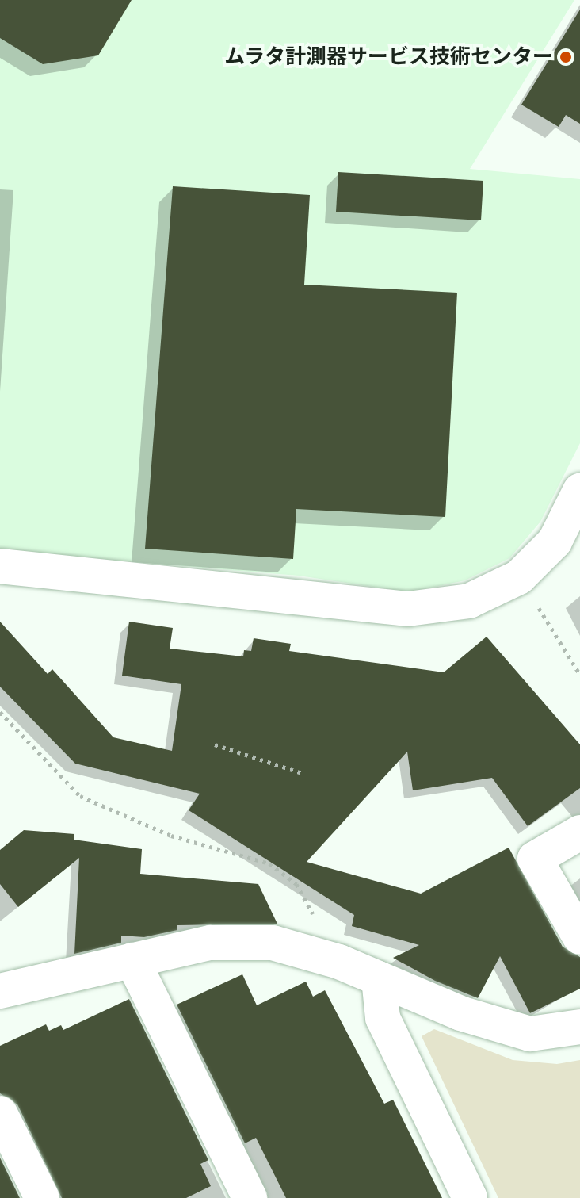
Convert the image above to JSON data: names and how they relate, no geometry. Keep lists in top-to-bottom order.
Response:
{
  "places": ["ムラタ計測器サービス技術センター"]
}
